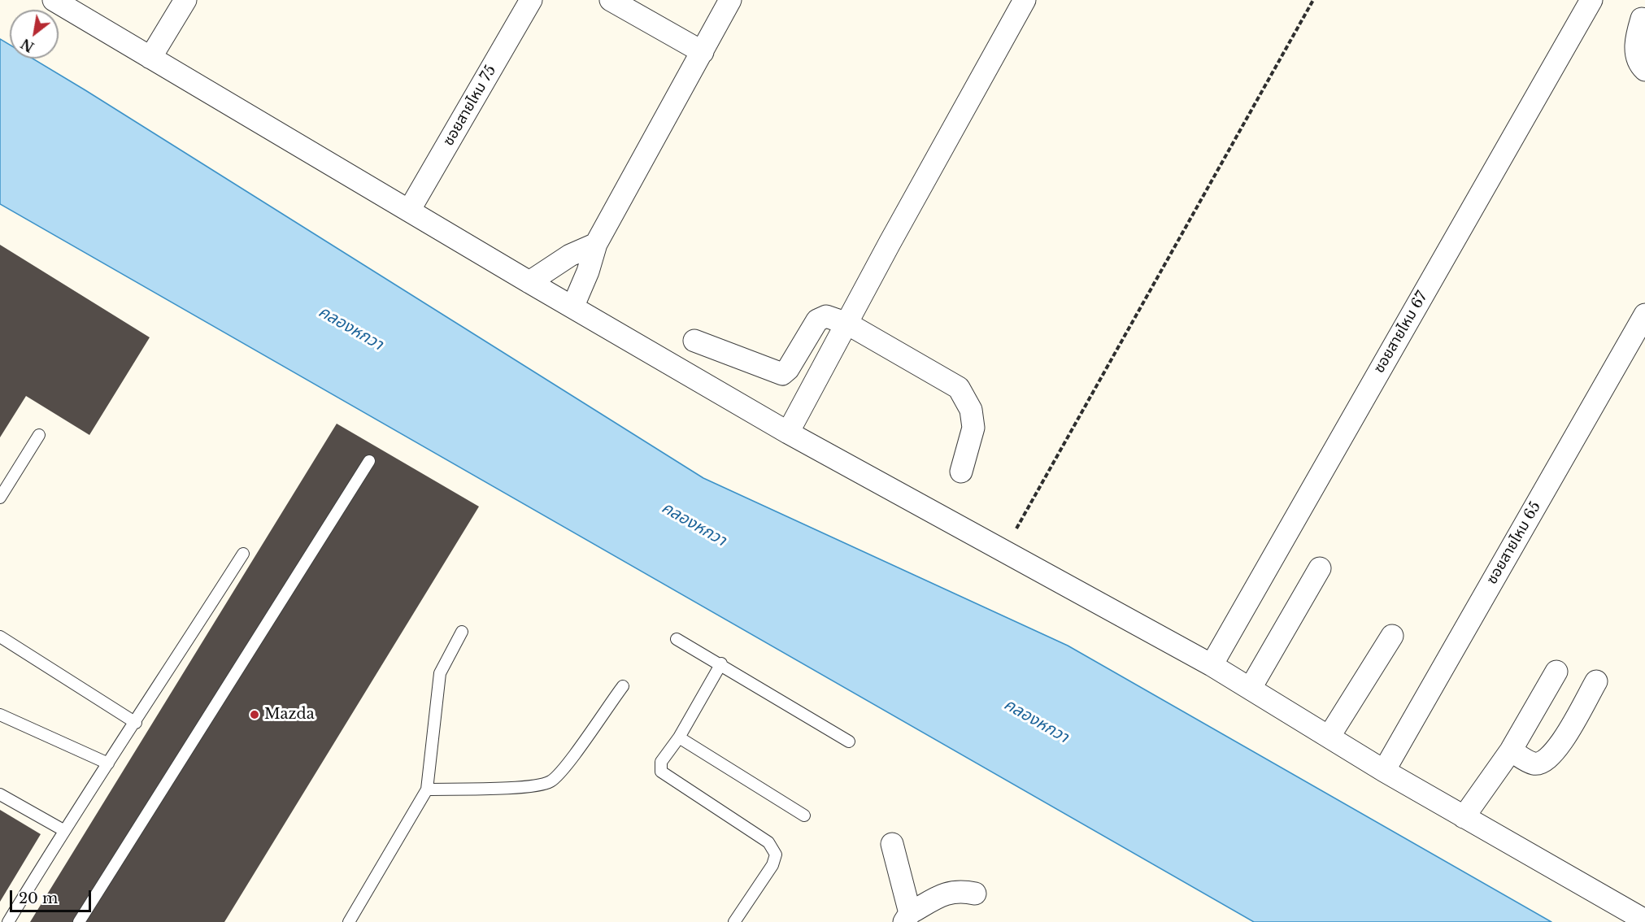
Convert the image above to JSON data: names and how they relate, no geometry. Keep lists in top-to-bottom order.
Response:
{
  "streets": {
    "street": ["ซอยสายไหม 75", "ซอยสายไหม 67", "ซอยสายไหม 65"]
  },
  "water": ["คลองหกวา"],
  "places": ["Mazda"],
  "scale_bar": "20 m",
  "north": "bottom left"
}
